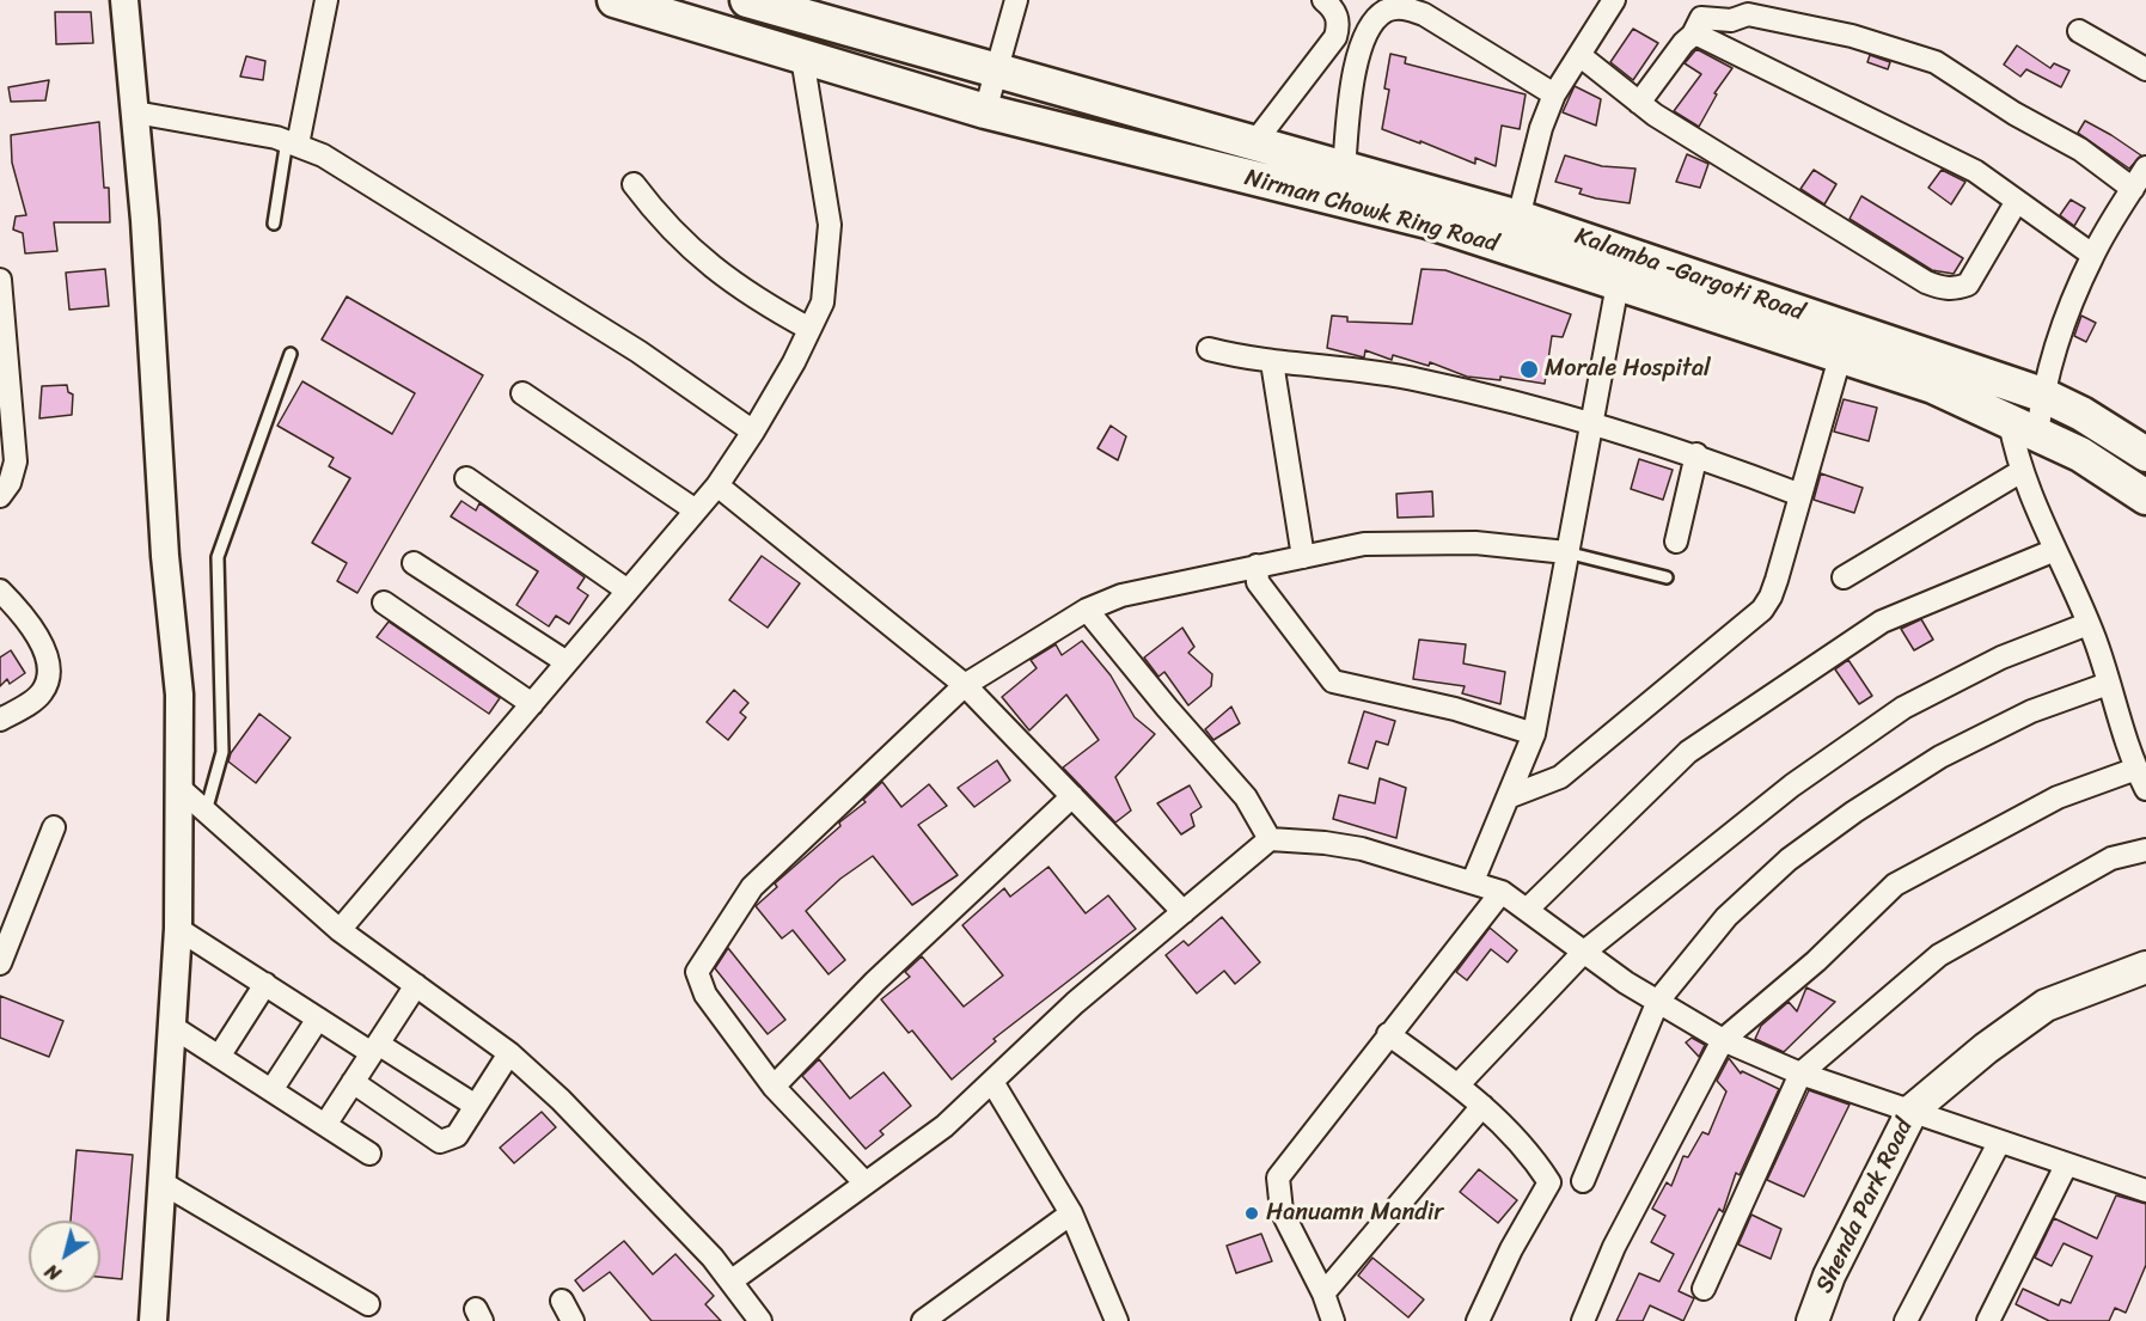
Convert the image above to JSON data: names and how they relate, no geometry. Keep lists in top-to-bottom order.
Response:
{
  "streets": {
    "main road": ["Nirman Chowk Ring Road", "Kalamba -Gargoti Road", "Shenda Park Road"]
  },
  "crossings": [
    ["Nirman Chowk Ring Road", "Kalamba -Gargoti Road"]
  ],
  "places": ["Morale Hospital", "Hanuamn Mandir"],
  "north": "bottom left"
}
